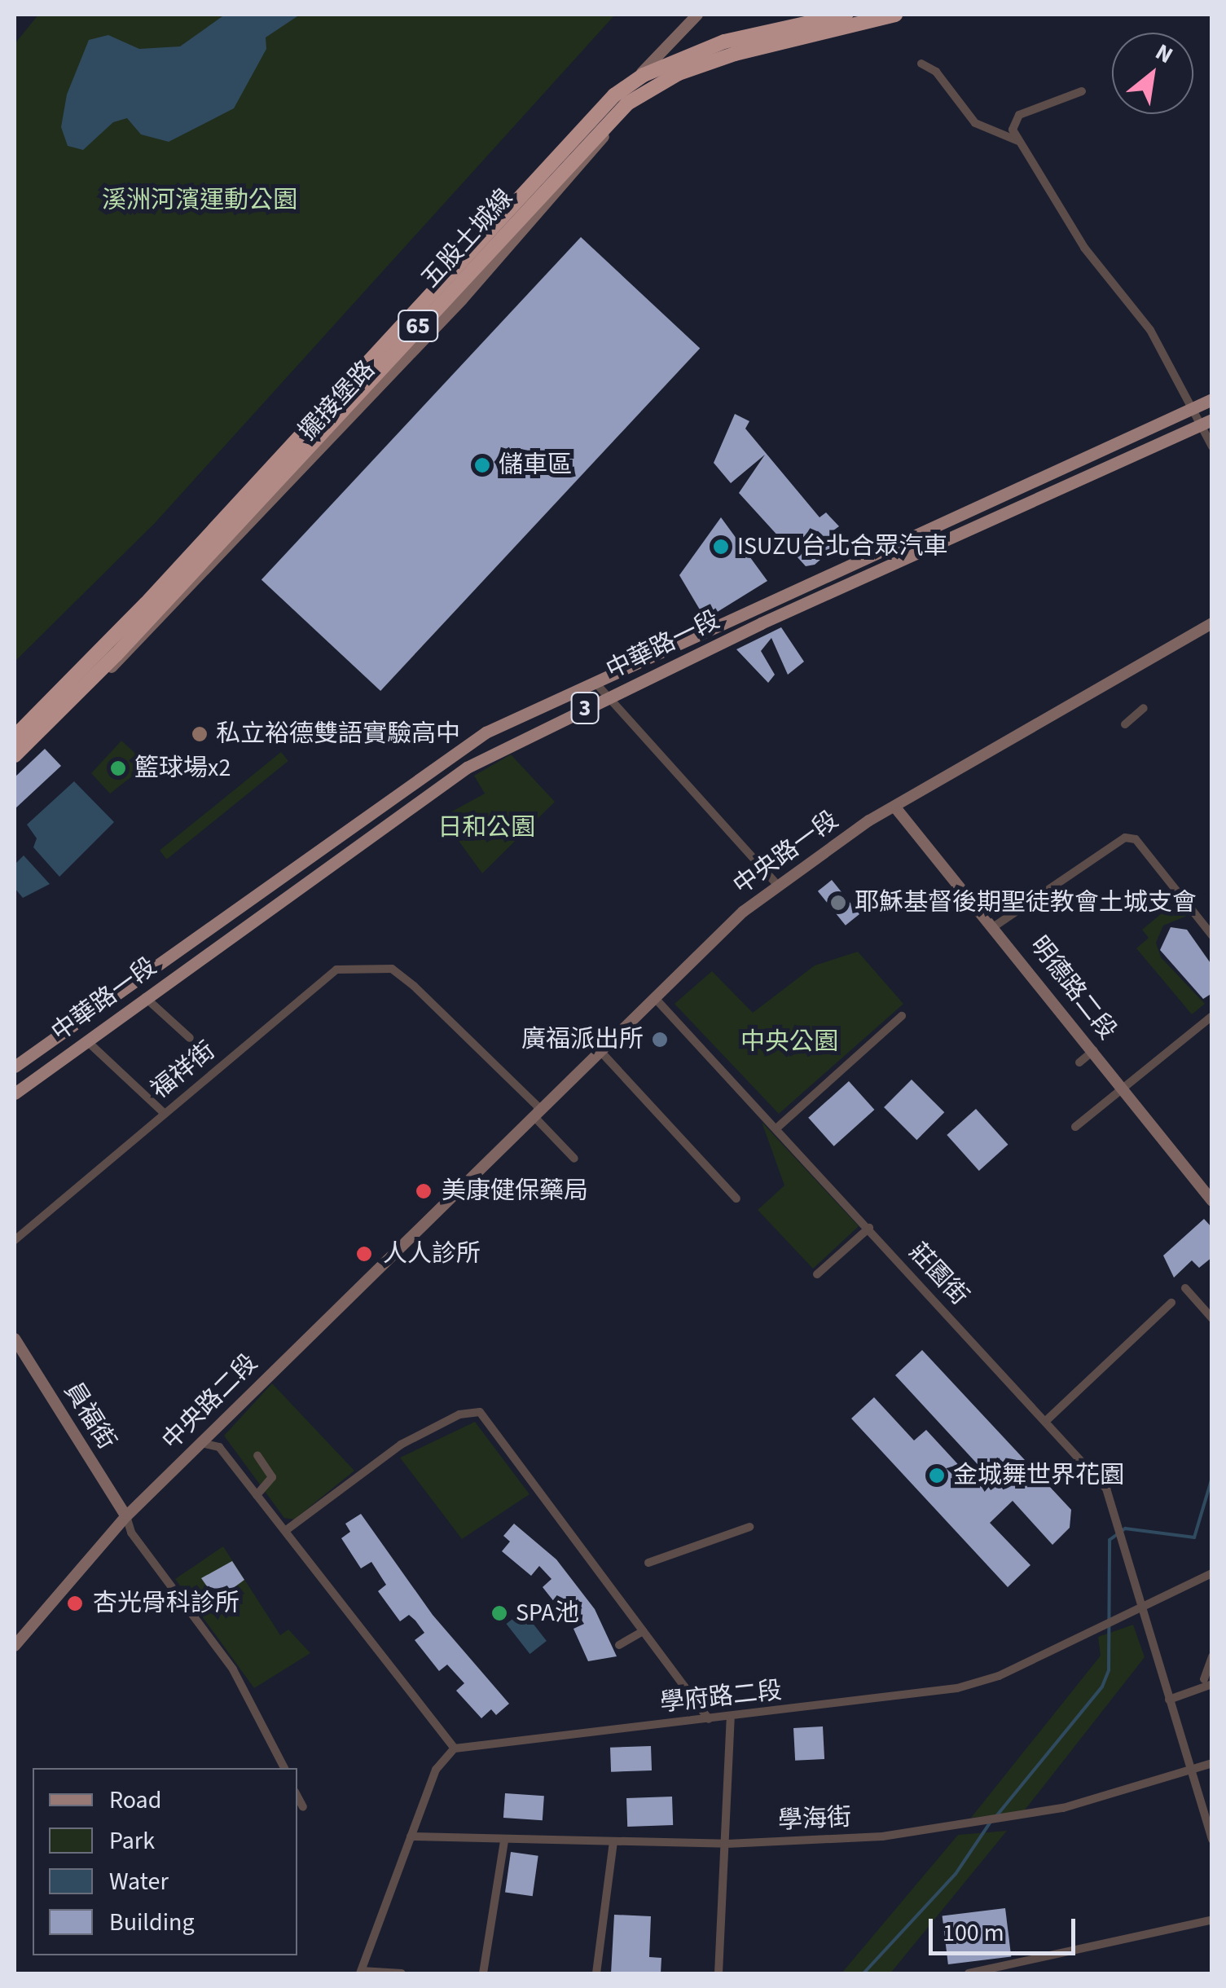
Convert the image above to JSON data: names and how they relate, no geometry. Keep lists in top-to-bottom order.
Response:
{
  "streets": {
    "highway": ["五股土城線", "65"],
    "main road": ["中華路一段", "3"],
    "street": [
      "擺接堡路",
      "中央路一段",
      "明德路二段",
      "福祥街",
      "莊園街",
      "中央路二段",
      "員福街",
      "學府路二段",
      "學海街"
    ]
  },
  "crossings": [
    ["中央路一段", "明德路二段"],
    ["中央路一段", "福祥街"],
    ["中央路一段", "莊園街"],
    ["中央路一段", "中央路二段"],
    ["莊園街", "學府路二段"],
    ["莊園街", "學海街"],
    ["中央路二段", "員福街"]
  ],
  "parks": ["溪洲河濱運動公園", "日和公園", "中央公園"],
  "places": [
    "儲車區",
    "ISUZU台北合眾汽車",
    "私立裕德雙語實驗高中",
    "籃球場x2",
    "耶穌基督後期聖徒教會土城支會",
    "廣福派出所",
    "美康健保藥局",
    "人人診所",
    "金城舞世界花園",
    "杏光骨科診所",
    "SPA池"
  ],
  "legend": [
    "Road",
    "Park",
    "Water",
    "Building"
  ],
  "scale_bar": "100 m",
  "north": "top right"
}
